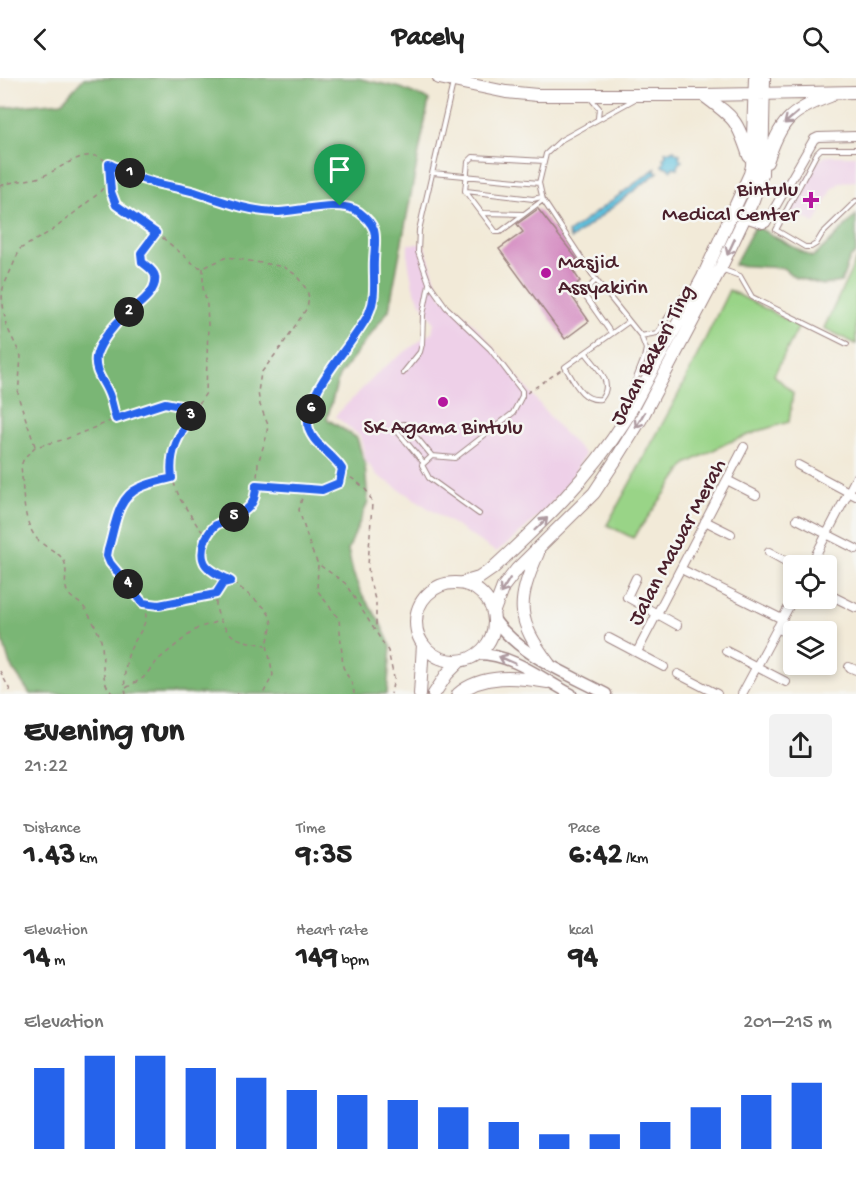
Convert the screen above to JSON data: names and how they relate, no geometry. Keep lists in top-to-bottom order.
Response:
{
  "streets": {
    "main road": ["Jalan Bakeri Ting"],
    "street": ["Jalan Mawar Merah"]
  },
  "places": {
    "health": ["Bintulu Medical Center"],
    "other": ["Masjid Assyakirin", "SK Agama Bintulu"]
  },
  "page": {
    "header": "Pacely",
    "pins": [
      "1",
      "2",
      "6",
      "3",
      "5",
      "4"
    ],
    "heading": ["Evening run", "21:22"],
    "stats": [
      ["Distance", "1.43 km"],
      ["Time", "9:35"],
      ["Pace", "6:42 /km"],
      ["Elevation", "14 m"],
      ["Heart rate", "149 bpm"],
      ["kcal", "94"]
    ],
    "chart": ["Elevation", "201–215 m"]
  }
}
